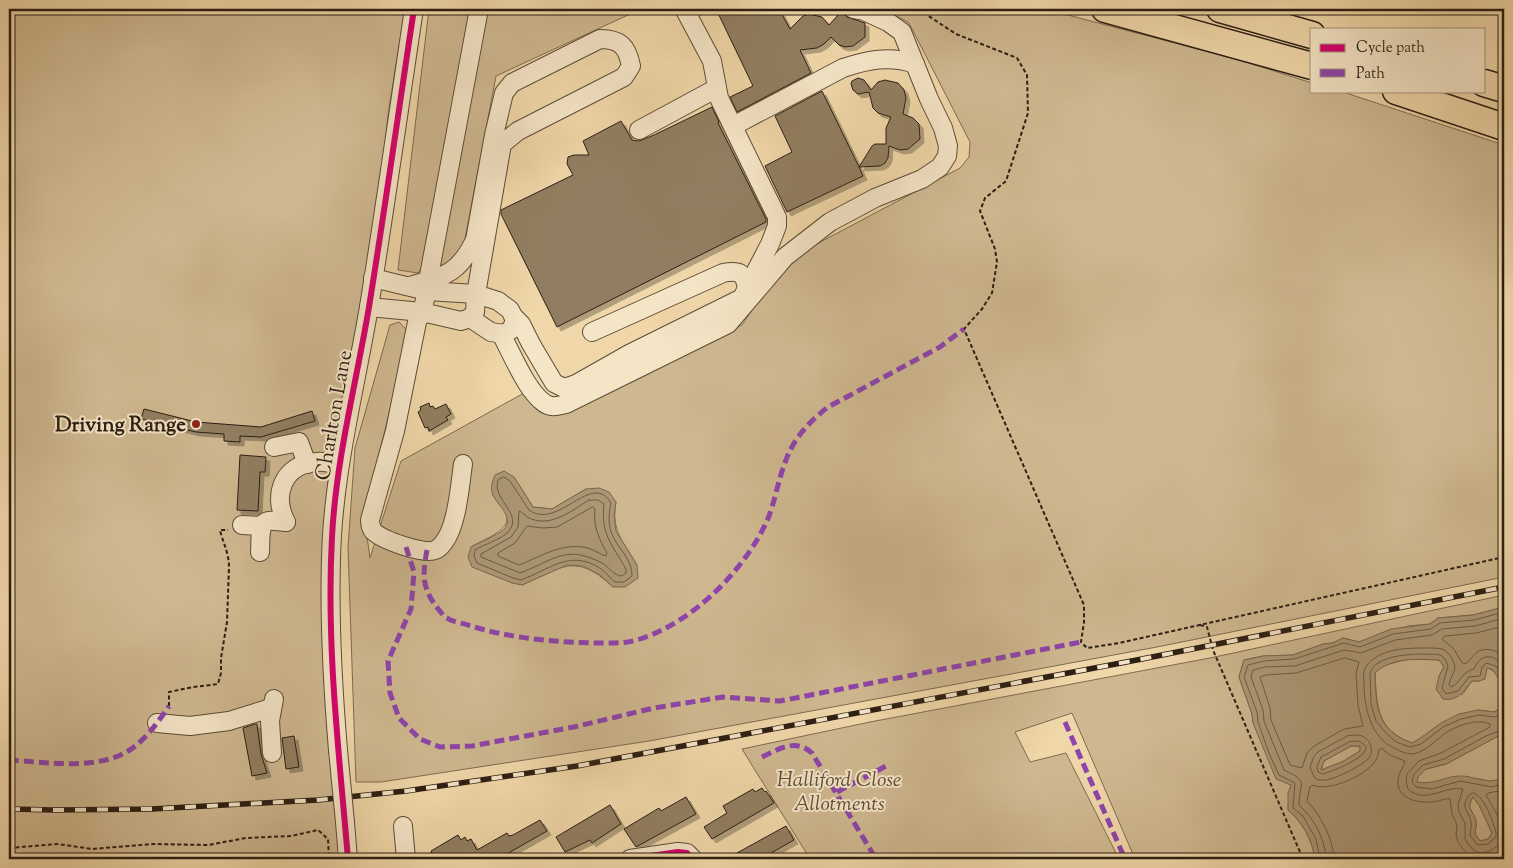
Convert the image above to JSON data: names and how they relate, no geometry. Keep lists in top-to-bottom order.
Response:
{
  "streets": {
    "street": ["Charlton Lane"]
  },
  "parks": ["Halliford Close Allotments"],
  "places": ["Driving Range"],
  "legend": ["Cycle path", "Path"]
}
